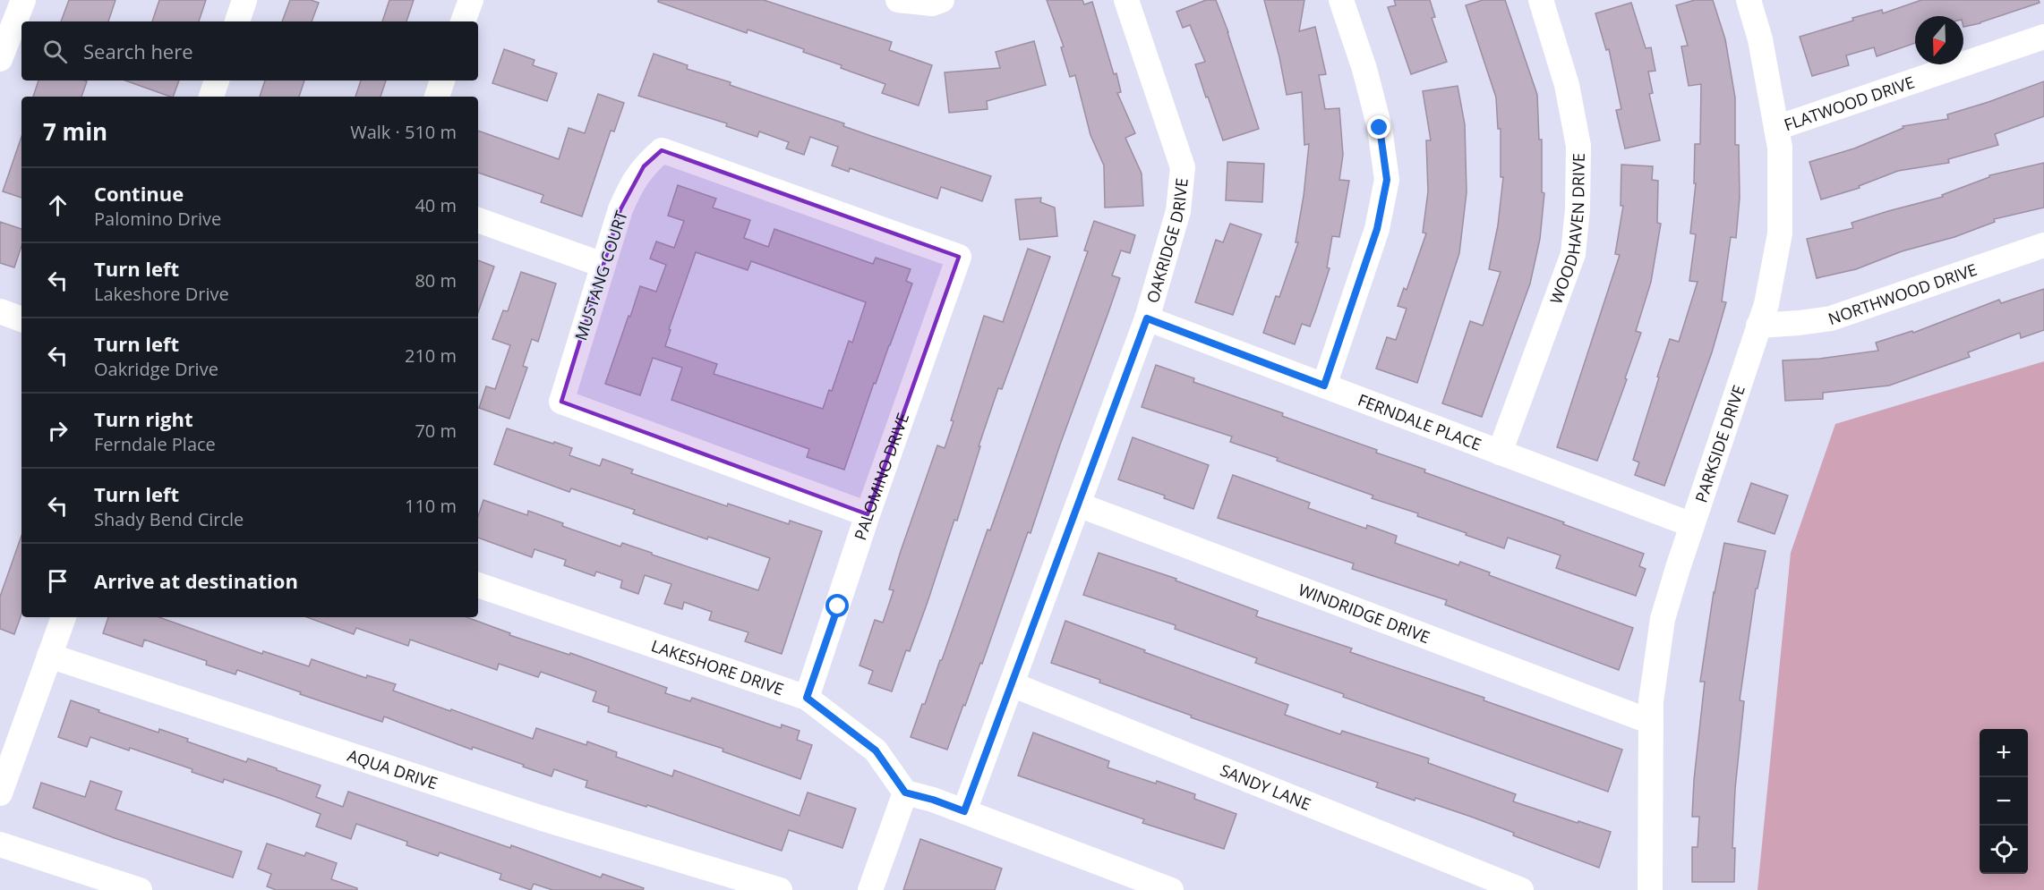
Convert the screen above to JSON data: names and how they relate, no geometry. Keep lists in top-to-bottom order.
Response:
{
  "streets": {
    "street": [
      "FLATWOOD DRIVE",
      "WOODHAVEN DRIVE",
      "OAKRIDGE DRIVE",
      "MUSTANG COURT",
      "NORTHWOOD DRIVE",
      "FERNDALE PLACE",
      "PARKSIDE DRIVE",
      "PALOMINO DRIVE",
      "WINDRIDGE DRIVE",
      "LAKESHORE DRIVE",
      "AQUA DRIVE",
      "SANDY LANE"
    ]
  },
  "crossings": [
    ["FLATWOOD DRIVE", "PARKSIDE DRIVE"],
    ["WOODHAVEN DRIVE", "FERNDALE PLACE"],
    ["OAKRIDGE DRIVE", "FERNDALE PLACE"],
    ["OAKRIDGE DRIVE", "WINDRIDGE DRIVE"],
    ["OAKRIDGE DRIVE", "SANDY LANE"],
    ["MUSTANG COURT", "PALOMINO DRIVE"],
    ["NORTHWOOD DRIVE", "PARKSIDE DRIVE"],
    ["FERNDALE PLACE", "PARKSIDE DRIVE"],
    ["PARKSIDE DRIVE", "WINDRIDGE DRIVE"],
    ["PALOMINO DRIVE", "LAKESHORE DRIVE"]
  ],
  "north": "bottom",
  "page": {
    "search": "Search here",
    "heading": ["7 min", "Walk · 510 m"],
    "list": [
      ["Continue", "Palomino Drive", "40 m"],
      ["Turn left", "Lakeshore Drive", "80 m"],
      ["Turn left", "Oakridge Drive", "210 m"],
      ["Turn right", "Ferndale Place", "70 m"],
      ["Turn left", "Shady Bend Circle", "110 m"],
      "Arrive at destination"
    ],
    "map_buttons": ["+", "−"]
  }
}
